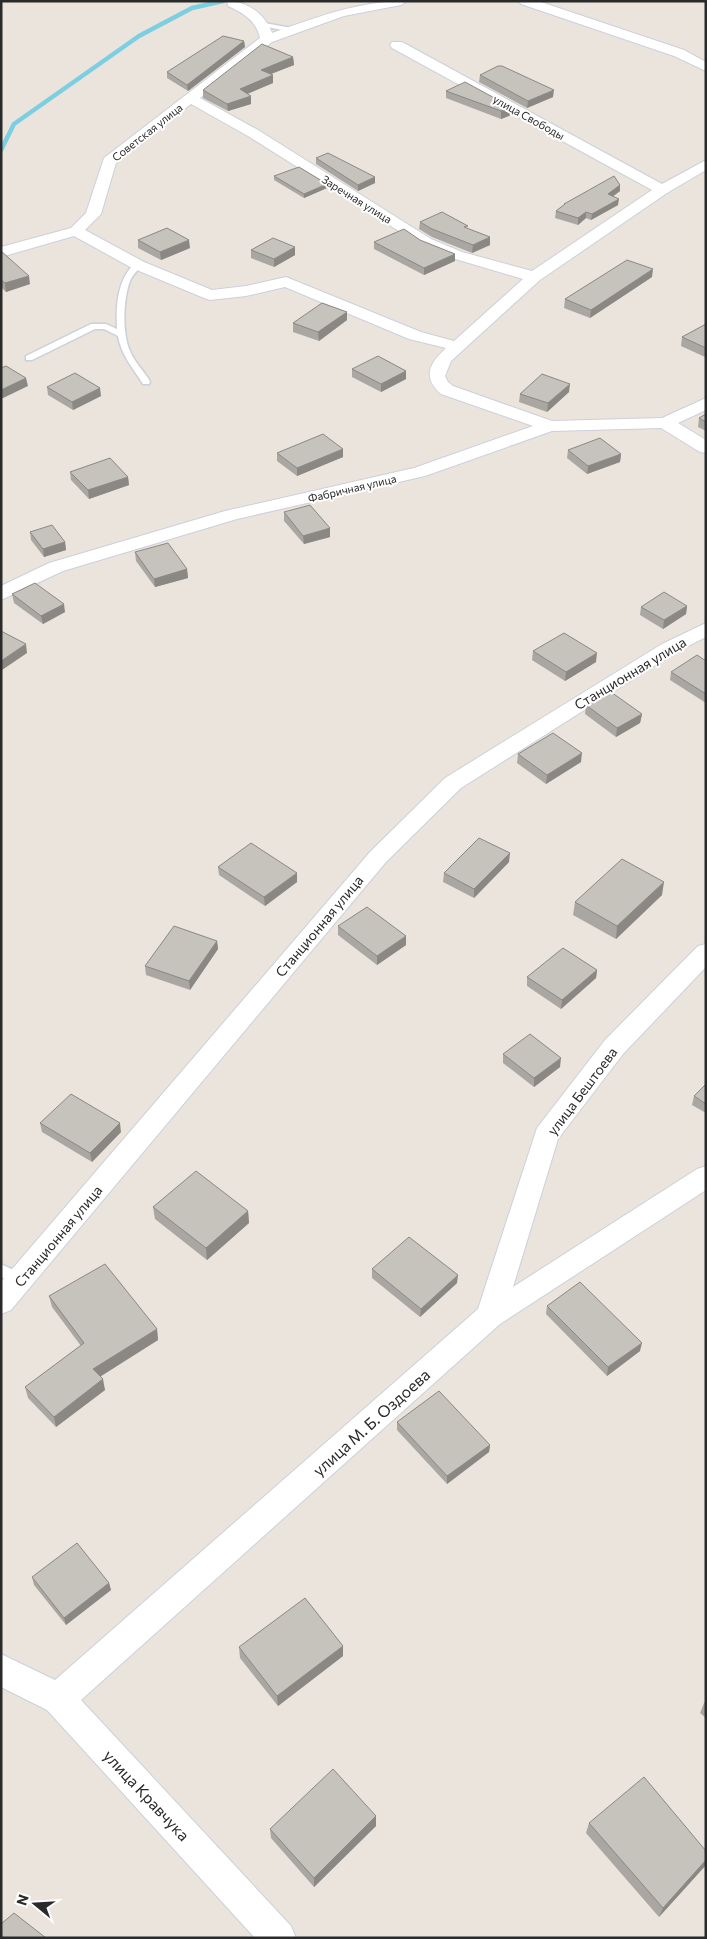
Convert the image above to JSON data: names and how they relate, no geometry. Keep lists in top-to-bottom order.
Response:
{
  "streets": {
    "street": [
      "улица Свободы",
      "Советская улица",
      "Заречная улица",
      "Фабричная улица",
      "Станционная улица",
      "улица Бештоева",
      "улица М. Б. Оздоева",
      "улица Кравчука"
    ]
  },
  "crossings": [
    ["Советская улица", "Заречная улица"],
    ["улица Бештоева", "улица М. Б. Оздоева"],
    ["улица М. Б. Оздоева", "улица Кравчука"]
  ],
  "north": "left"
}
